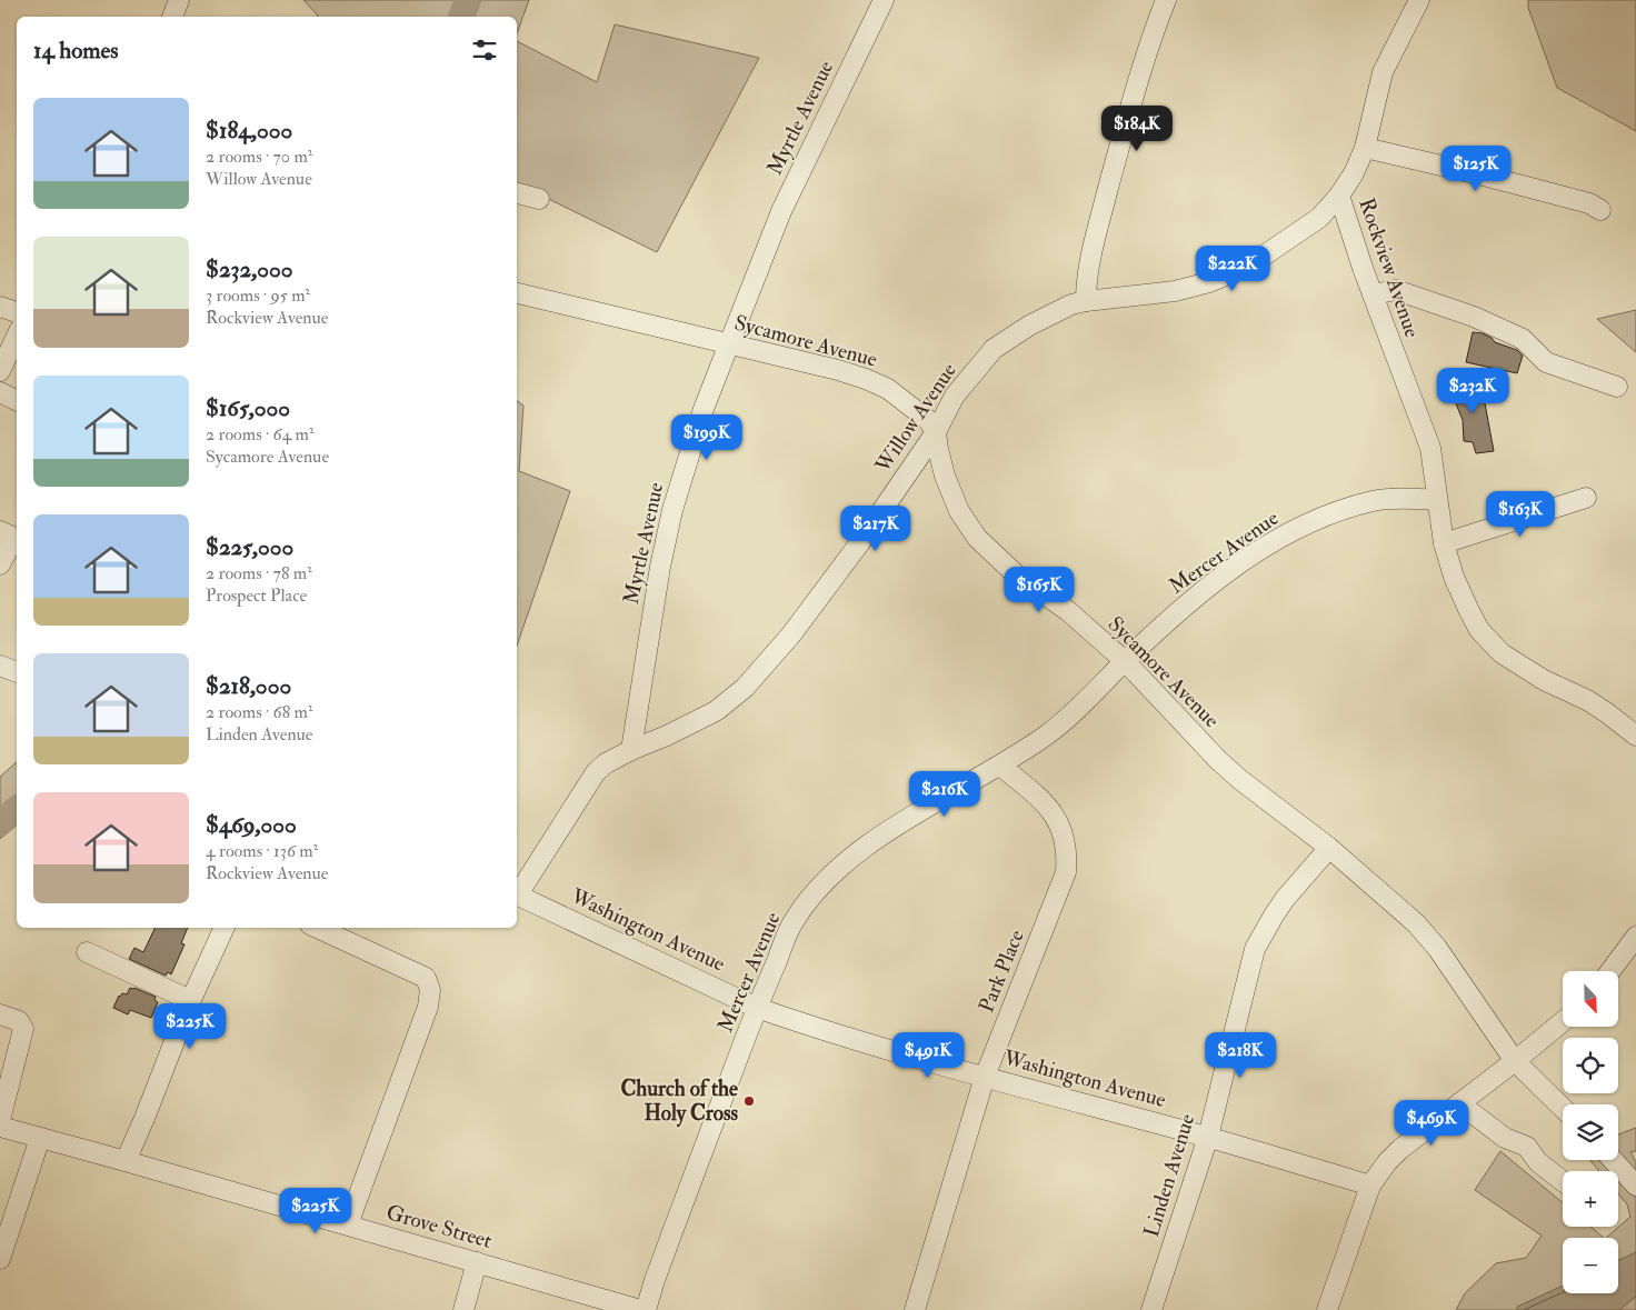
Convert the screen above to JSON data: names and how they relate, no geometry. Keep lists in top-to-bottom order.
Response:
{
  "streets": {
    "street": [
      "Myrtle Avenue",
      "Rockview Avenue",
      "Sycamore Avenue",
      "Willow Avenue",
      "Mercer Avenue",
      "Washington Avenue",
      "Park Place",
      "Linden Avenue",
      "Grove Street"
    ]
  },
  "crossings": [
    ["Myrtle Avenue", "Sycamore Avenue"],
    ["Myrtle Avenue", "Willow Avenue"],
    ["Rockview Avenue", "Willow Avenue"],
    ["Rockview Avenue", "Mercer Avenue"],
    ["Sycamore Avenue", "Willow Avenue"],
    ["Sycamore Avenue", "Mercer Avenue"],
    ["Sycamore Avenue", "Linden Avenue"],
    ["Mercer Avenue", "Washington Avenue"],
    ["Mercer Avenue", "Park Place"],
    ["Washington Avenue", "Park Place"],
    ["Washington Avenue", "Linden Avenue"]
  ],
  "places": ["Church of the Holy Cross"],
  "north": "bottom right",
  "page": {
    "heading": "14 homes",
    "list": [
      {
        "name": "$184,000",
        "note": "2 rooms · 70 m² · Willow Avenue"
      },
      {
        "name": "$232,000",
        "note": "3 rooms · 95 m² · Rockview Avenue"
      },
      {
        "name": "$165,000",
        "note": "2 rooms · 64 m² · Sycamore Avenue"
      },
      {
        "name": "$225,000",
        "note": "2 rooms · 78 m² · Prospect Place"
      },
      {
        "name": "$218,000",
        "note": "2 rooms · 68 m² · Linden Avenue"
      },
      {
        "name": "$469,000",
        "note": "4 rooms · 136 m² · Rockview Avenue"
      }
    ],
    "price": [
      "$184K",
      "$125K",
      "$222K",
      "$232K",
      "$199K",
      "$163K",
      "$217K",
      "$165K",
      "$216K",
      "$225K",
      "$491K",
      "$218K",
      "$469K",
      "$225K"
    ],
    "map_buttons": ["+", "−"]
  }
}
